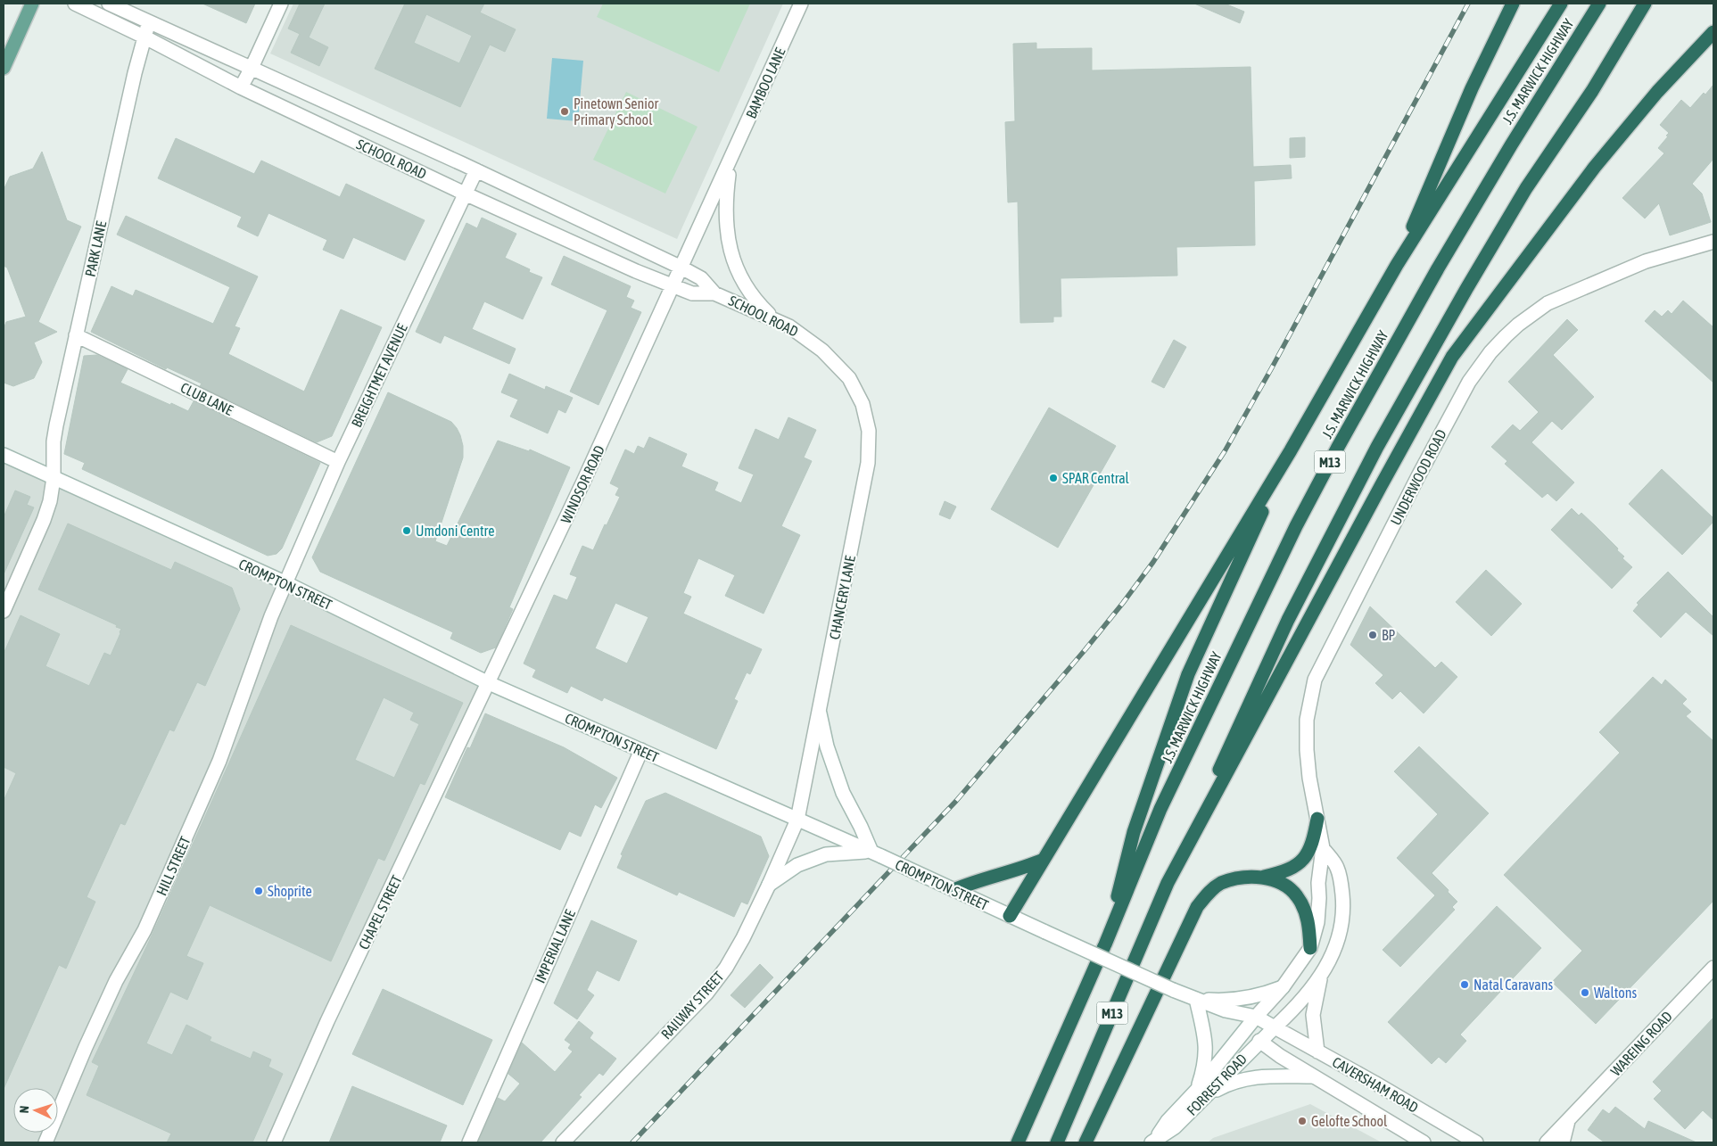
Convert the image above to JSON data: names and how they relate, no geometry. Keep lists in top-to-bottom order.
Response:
{
  "streets": {
    "highway": ["J.S. MARWICK HIGHWAY", "M13"],
    "street": [
      "BAMBOO LANE",
      "SCHOOL ROAD",
      "PARK LANE",
      "BREIGHTMET AVENUE",
      "CLUB LANE",
      "UNDERWOOD ROAD",
      "WINDSOR ROAD",
      "CROMPTON STREET",
      "CHANCERY LANE",
      "HILL STREET",
      "CHAPEL STREET",
      "IMPERIAL LANE",
      "RAILWAY STREET",
      "WAREING ROAD",
      "FORREST ROAD",
      "CAVERSHAM ROAD"
    ]
  },
  "crossings": [
    ["J.S. MARWICK HIGHWAY", "M13"],
    ["BAMBOO LANE", "SCHOOL ROAD"],
    ["BAMBOO LANE", "WINDSOR ROAD"],
    ["SCHOOL ROAD", "PARK LANE"],
    ["SCHOOL ROAD", "BREIGHTMET AVENUE"],
    ["SCHOOL ROAD", "WINDSOR ROAD"],
    ["SCHOOL ROAD", "CHANCERY LANE"],
    ["PARK LANE", "CLUB LANE"],
    ["PARK LANE", "CROMPTON STREET"],
    ["BREIGHTMET AVENUE", "CLUB LANE"],
    ["BREIGHTMET AVENUE", "CROMPTON STREET"],
    ["BREIGHTMET AVENUE", "HILL STREET"],
    ["UNDERWOOD ROAD", "CROMPTON STREET"],
    ["UNDERWOOD ROAD", "FORREST ROAD"],
    ["UNDERWOOD ROAD", "CAVERSHAM ROAD"],
    ["WINDSOR ROAD", "CROMPTON STREET"],
    ["WINDSOR ROAD", "CHAPEL STREET"],
    ["CROMPTON STREET", "CHANCERY LANE"],
    ["CROMPTON STREET", "HILL STREET"],
    ["CROMPTON STREET", "CHAPEL STREET"],
    ["CROMPTON STREET", "IMPERIAL LANE"],
    ["CROMPTON STREET", "RAILWAY STREET"],
    ["CROMPTON STREET", "FORREST ROAD"],
    ["CROMPTON STREET", "CAVERSHAM ROAD"],
    ["CHANCERY LANE", "RAILWAY STREET"],
    ["FORREST ROAD", "CAVERSHAM ROAD"]
  ],
  "places": [
    "Pinetown Senior Primary School",
    "SPAR Central",
    "Umdoni Centre",
    "BP",
    "Shoprite",
    "Natal Caravans",
    "Waltons",
    "Gelofte School"
  ],
  "north": "left"
}
